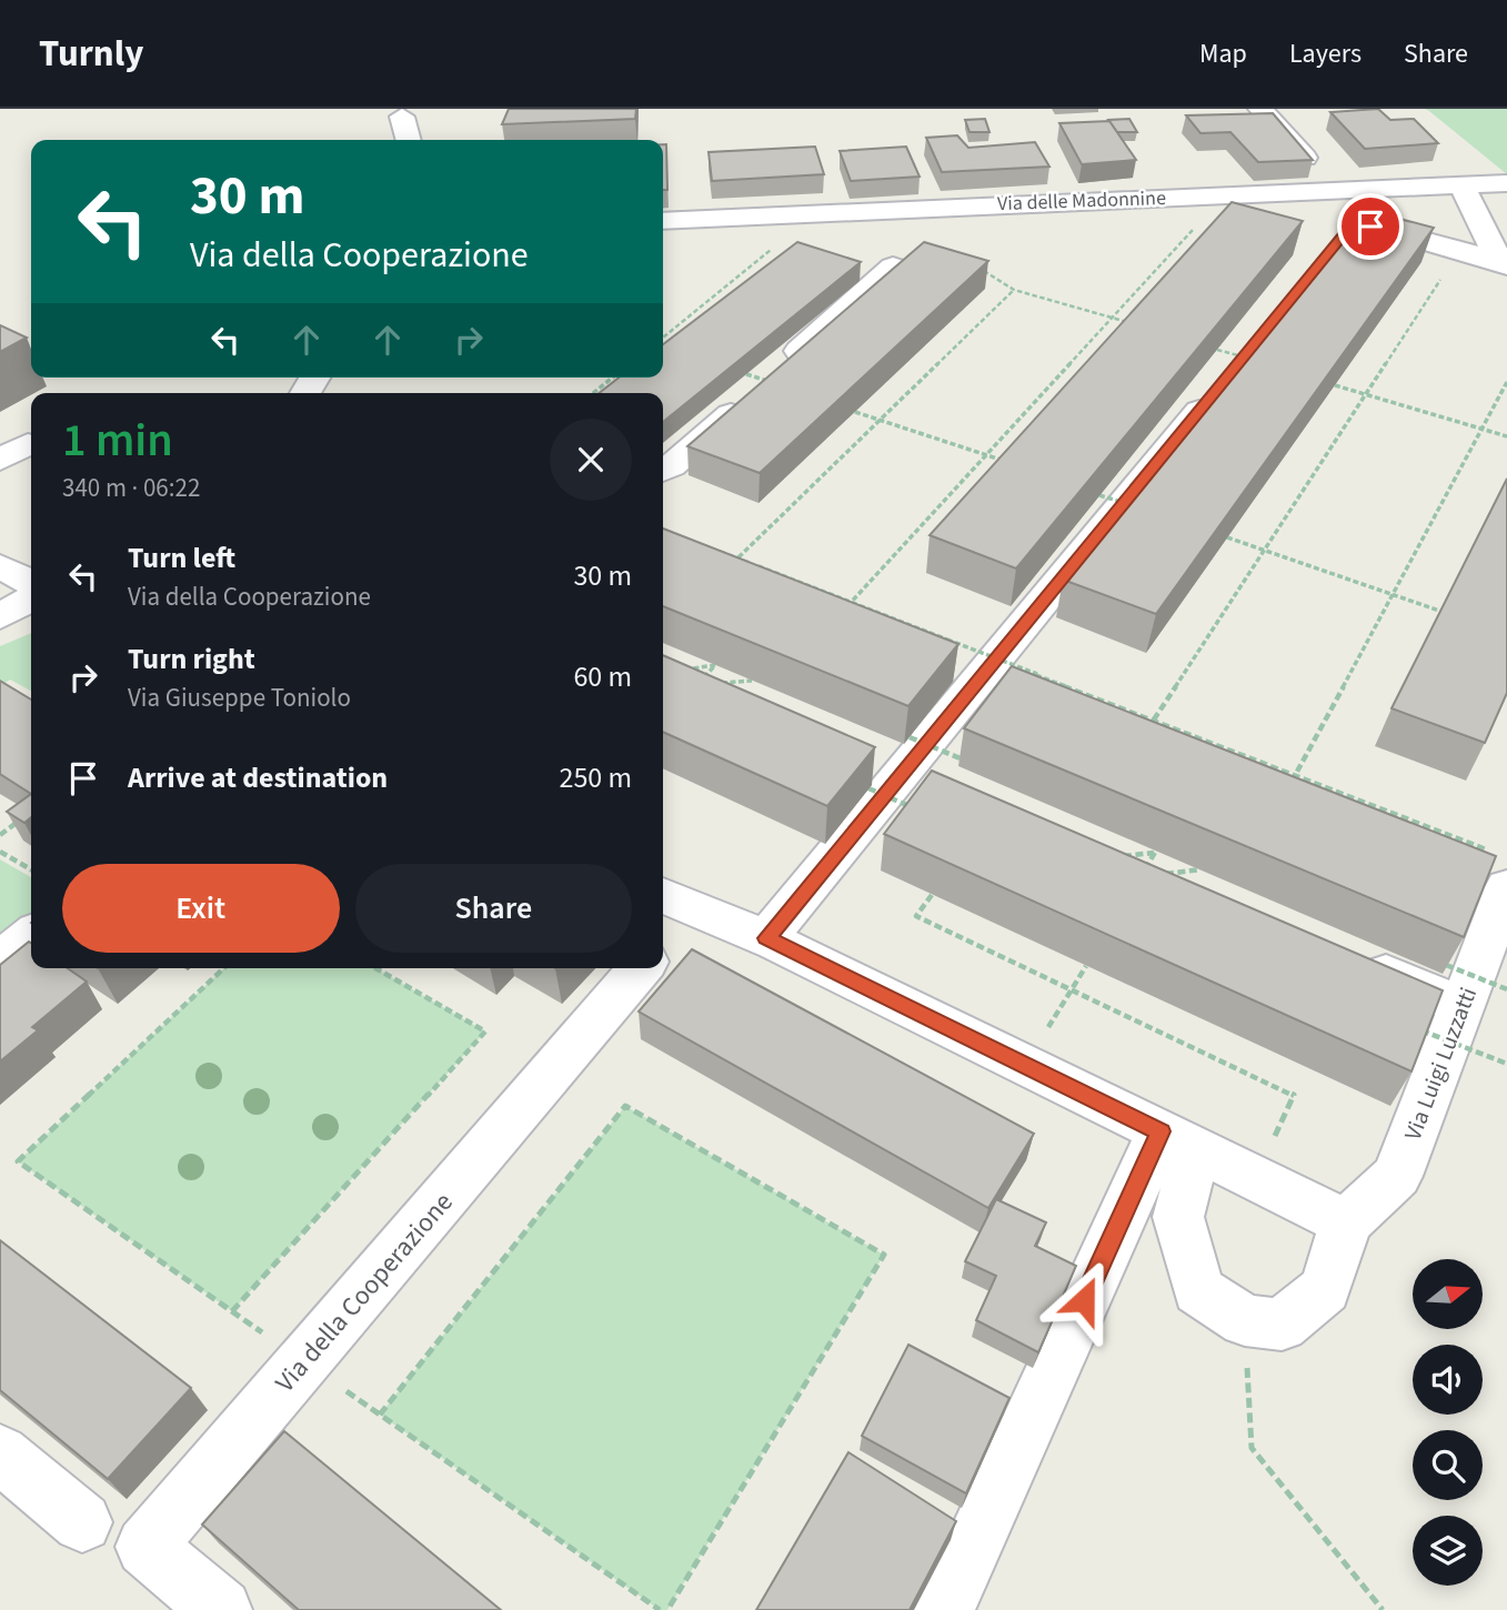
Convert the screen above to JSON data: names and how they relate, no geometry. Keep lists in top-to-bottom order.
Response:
{
  "streets": {
    "street": ["Via delle Madonnine", "Via Luigi Luzzatti", "Via della Cooperazione"]
  },
  "north": "right",
  "page": {
    "header": "Turnly",
    "nav": ["Map", "Layers", "Share"],
    "turn": ["30 m", "Via della Cooperazione"],
    "heading": ["1 min", "340 m · 06:22"],
    "list": [
      {
        "name": "Turn left",
        "note": "Via della Cooperazione",
        "value": "30 m"
      },
      {
        "name": "Turn right",
        "note": "Via Giuseppe Toniolo",
        "value": "60 m"
      },
      {
        "name": "Arrive at destination",
        "value": "250 m"
      }
    ],
    "buttons": ["Exit", "Share"]
  }
}
